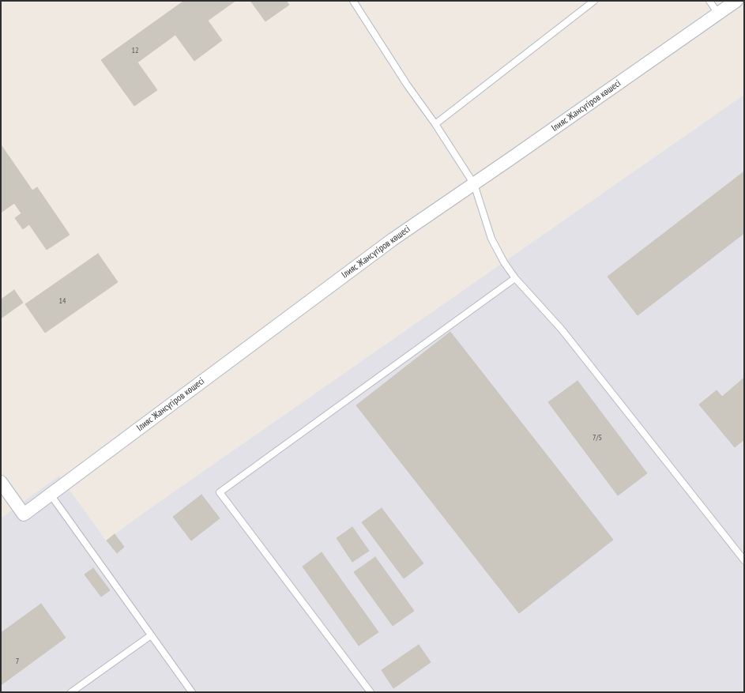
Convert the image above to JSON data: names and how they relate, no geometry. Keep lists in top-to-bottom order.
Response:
{
  "streets": {
    "street": ["Ілияс Жансүгіров көшесі"]
  },
  "house_numbers": [
    "12",
    "14",
    "7/5",
    "7"
  ]
}
